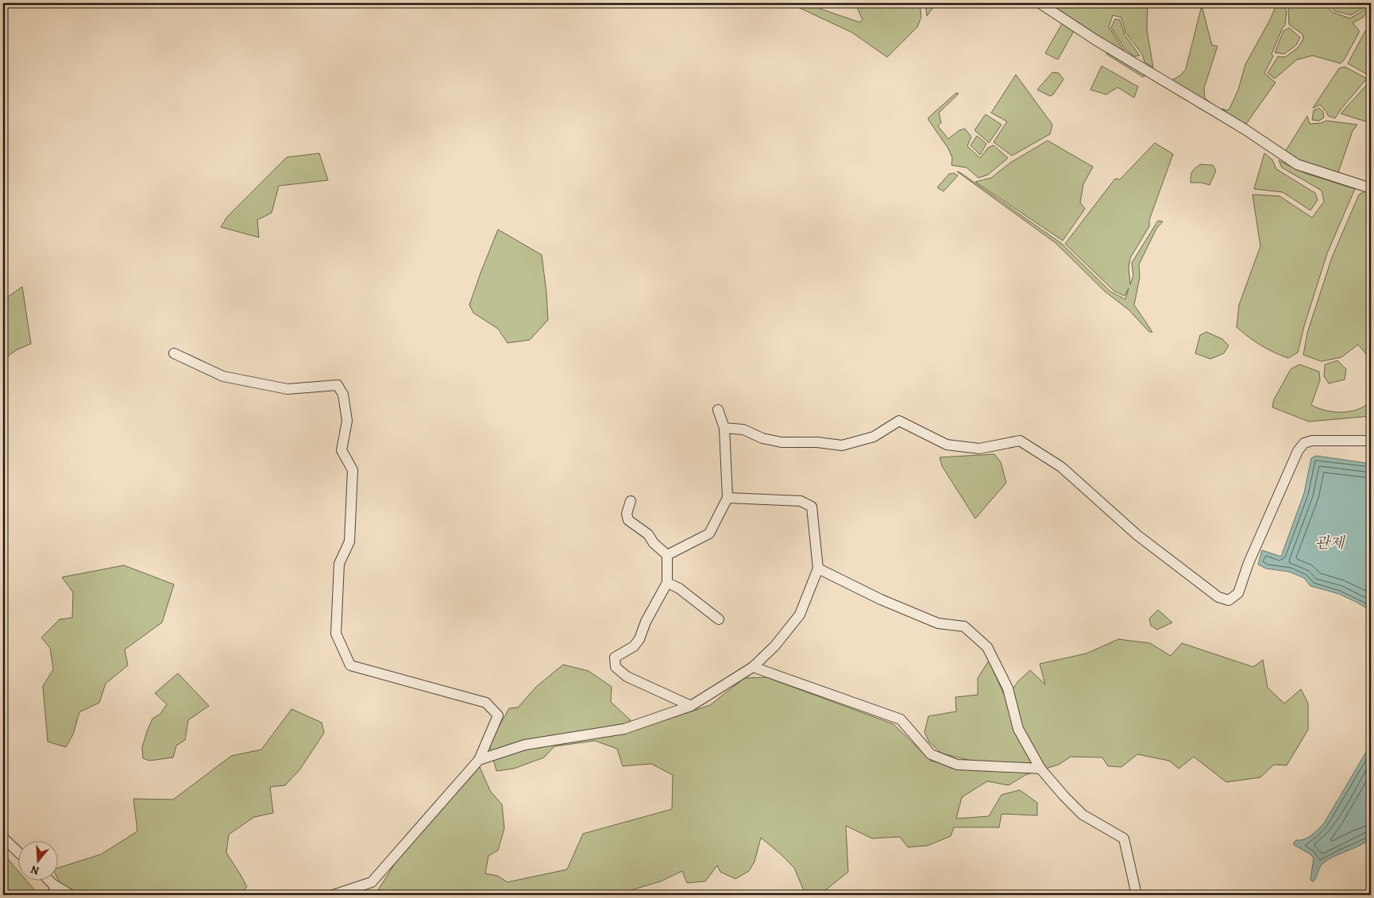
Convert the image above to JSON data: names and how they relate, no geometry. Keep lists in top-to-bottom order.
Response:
{
  "water": ["관제"],
  "north": "bottom"
}
